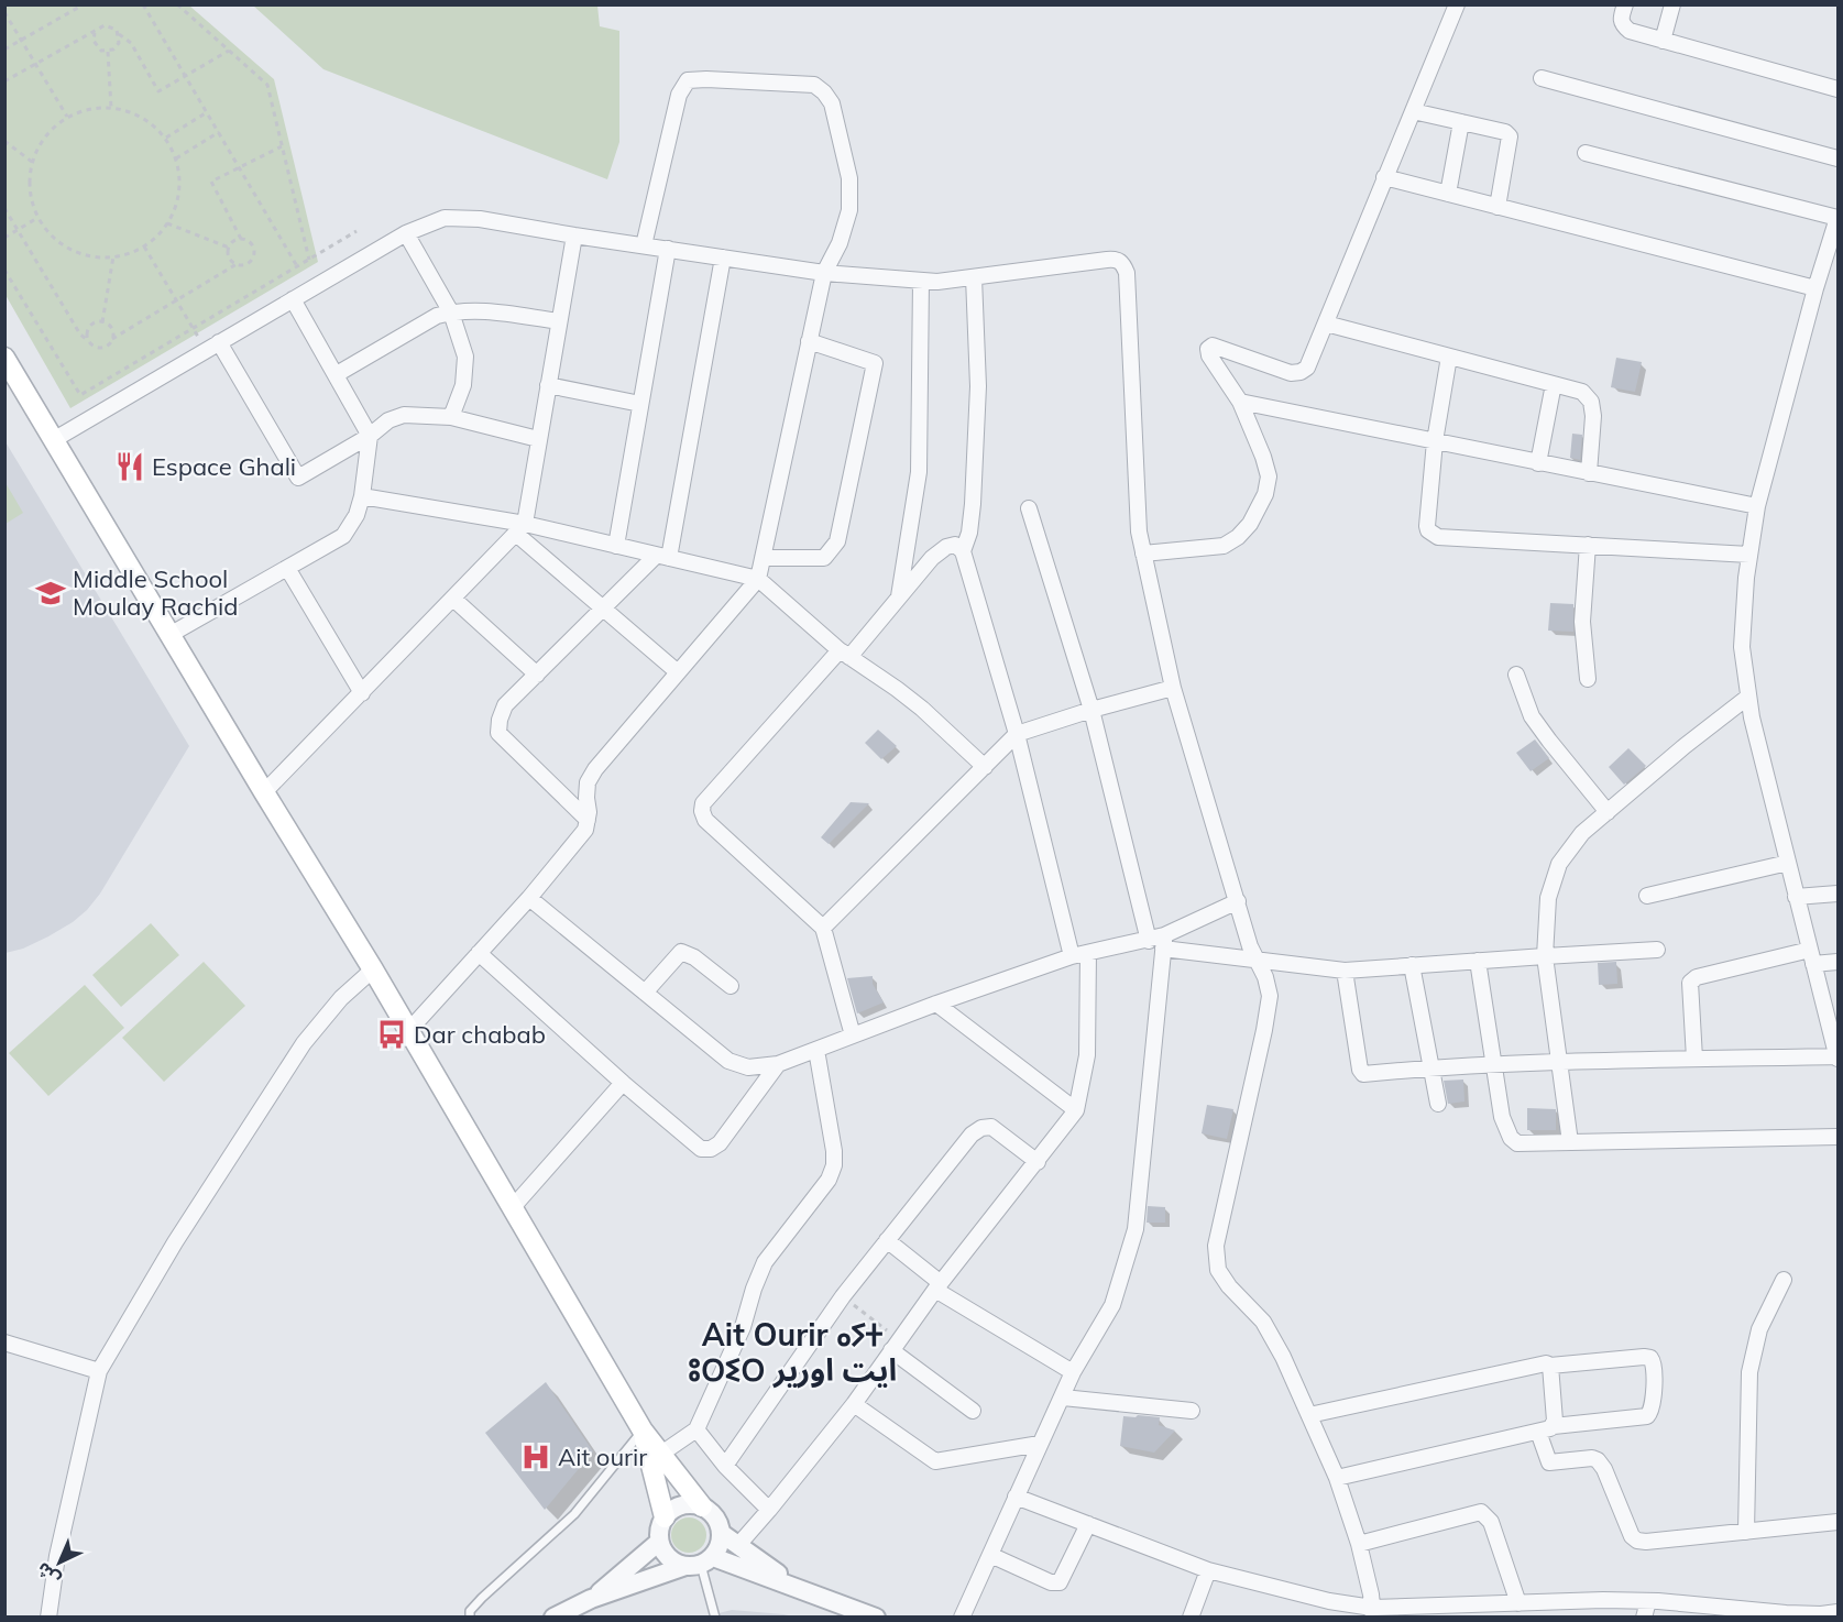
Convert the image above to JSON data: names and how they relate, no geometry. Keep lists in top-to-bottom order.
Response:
{
  "districts": ["Ait Ourir ⴰⵢⵜ ⵓⵔⵉⵔ ايت اورير"],
  "places": {
    "restaurant": ["Espace Ghali"],
    "school or university": ["Middle School Moulay Rachid"],
    "bus stop": ["Dar chabab"],
    "hospital": ["Ait ourir"]
  },
  "north": "bottom left"
}
